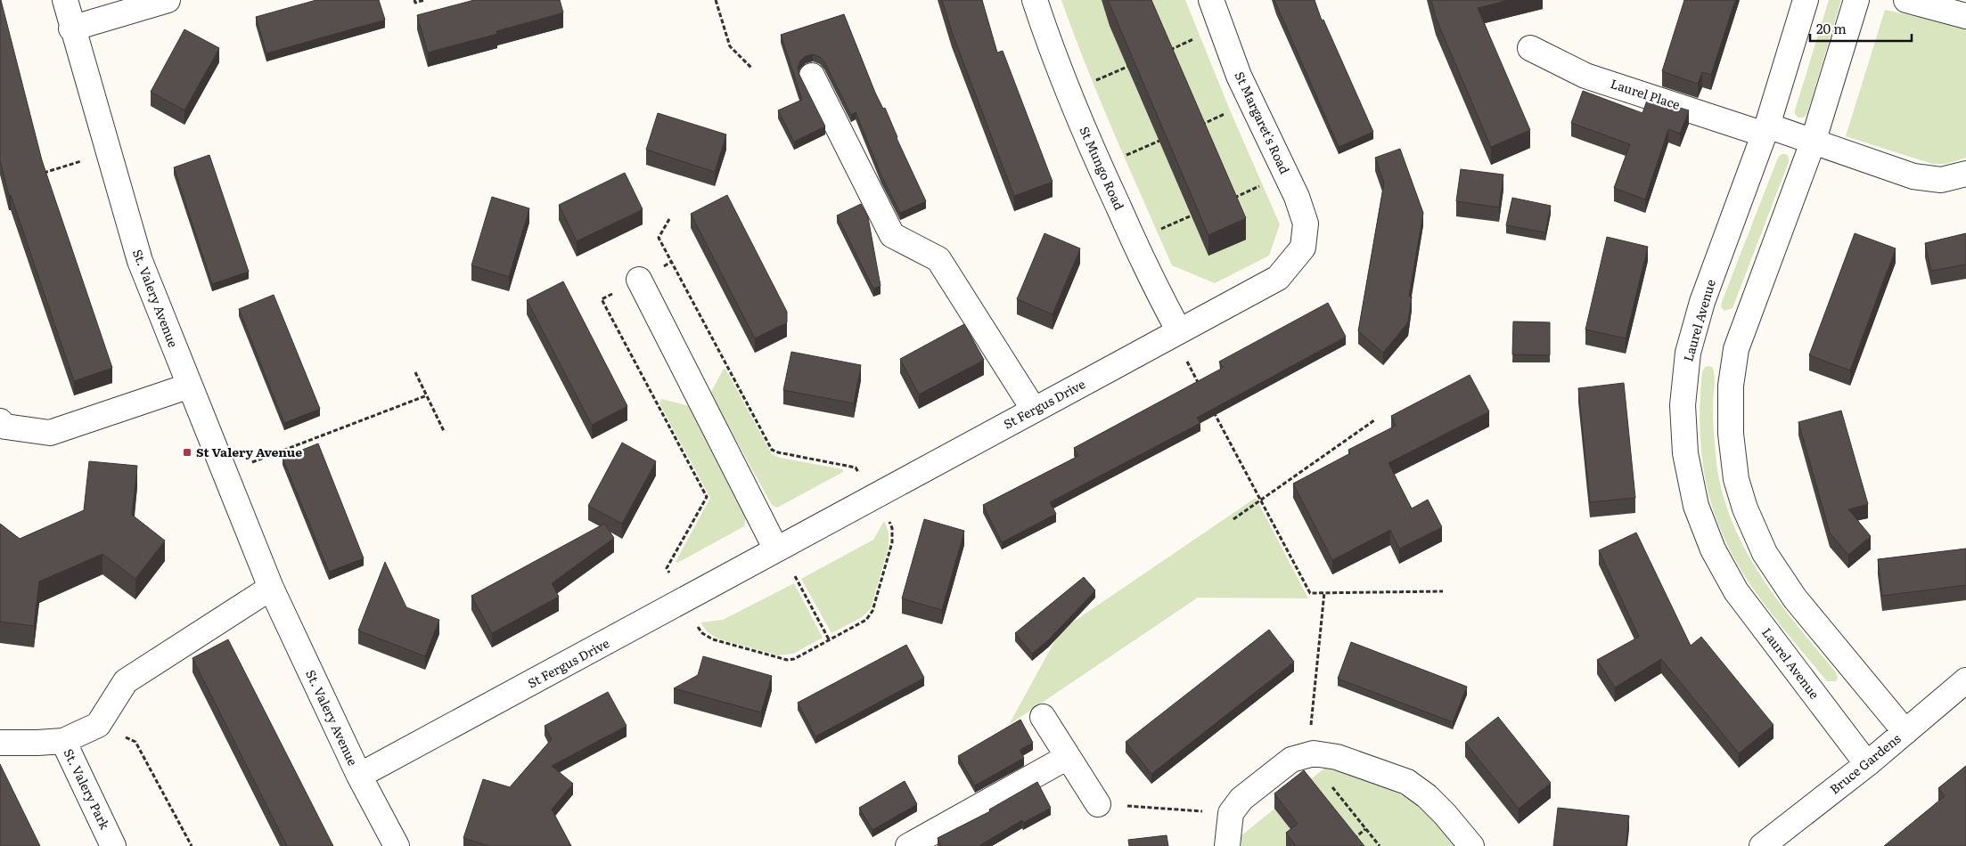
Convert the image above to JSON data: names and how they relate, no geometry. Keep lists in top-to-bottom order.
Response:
{
  "streets": {
    "street": [
      "Laurel Place",
      "St Margaret's Road",
      "St Mungo Road",
      "St. Valery Avenue",
      "Laurel Avenue",
      "St Fergus Drive",
      "Bruce Gardens",
      "St. Valery Park"
    ]
  },
  "crossings": [
    ["Laurel Place", "Laurel Avenue"],
    ["St Margaret's Road", "St Fergus Drive"],
    ["St Mungo Road", "St Fergus Drive"],
    ["St. Valery Avenue", "St Fergus Drive"],
    ["Laurel Avenue", "Bruce Gardens"]
  ],
  "places": {
    "transit": ["St Valery Avenue"]
  },
  "scale_bar": "20 m"
}
